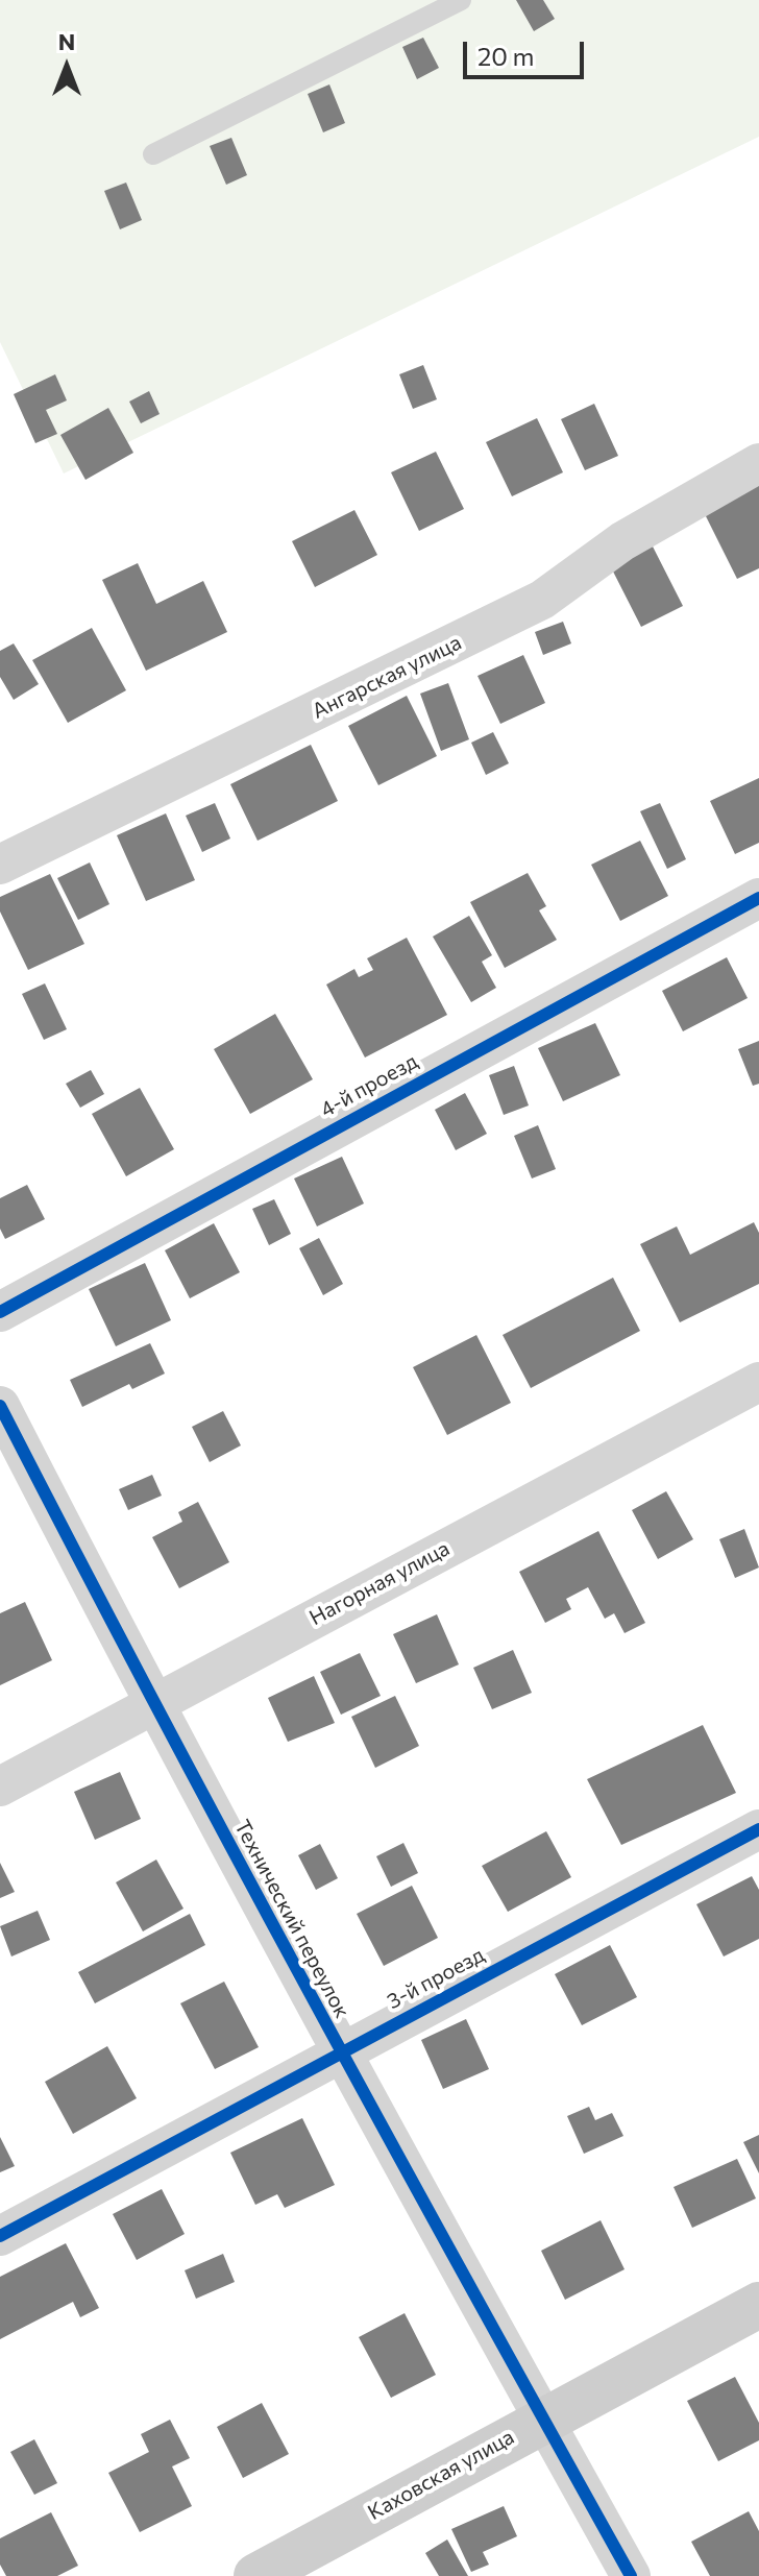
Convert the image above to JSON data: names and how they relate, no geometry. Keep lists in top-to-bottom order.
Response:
{
  "streets": {
    "main road": ["Каховская улица"],
    "street": [
      "Ангарская улица",
      "4-й проезд",
      "Нагорная улица",
      "Технический переулок",
      "3-й проезд"
    ]
  },
  "crossings": [
    ["Нагорная улица", "Технический переулок"],
    ["Технический переулок", "3-й проезд"],
    ["Технический переулок", "Каховская улица"]
  ],
  "scale_bar": "20 m",
  "north": "top"
}
